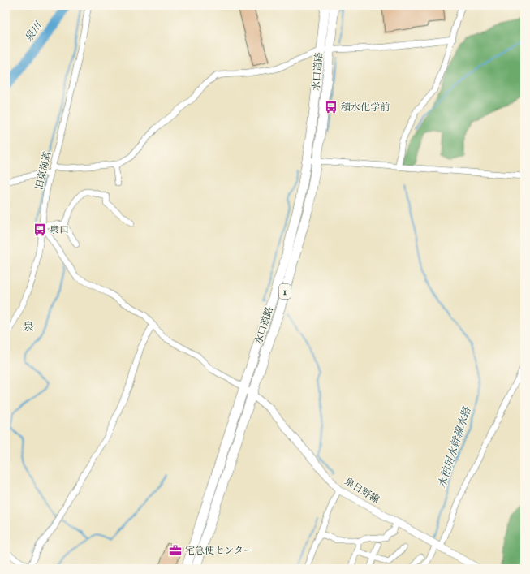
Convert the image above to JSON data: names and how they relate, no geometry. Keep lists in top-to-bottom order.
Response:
{
  "streets": {
    "highway": ["水口道路", "1"],
    "main road": ["泉日野線"],
    "street": ["旧東海道"]
  },
  "crossings": [
    ["水口道路", "泉日野線"]
  ],
  "districts": ["泉"],
  "water": ["泉川", "水柏用水幹線水路"],
  "places": {
    "bus stop": ["積水化学前", "泉口"],
    "office": ["宅急便センター"]
  }
}
